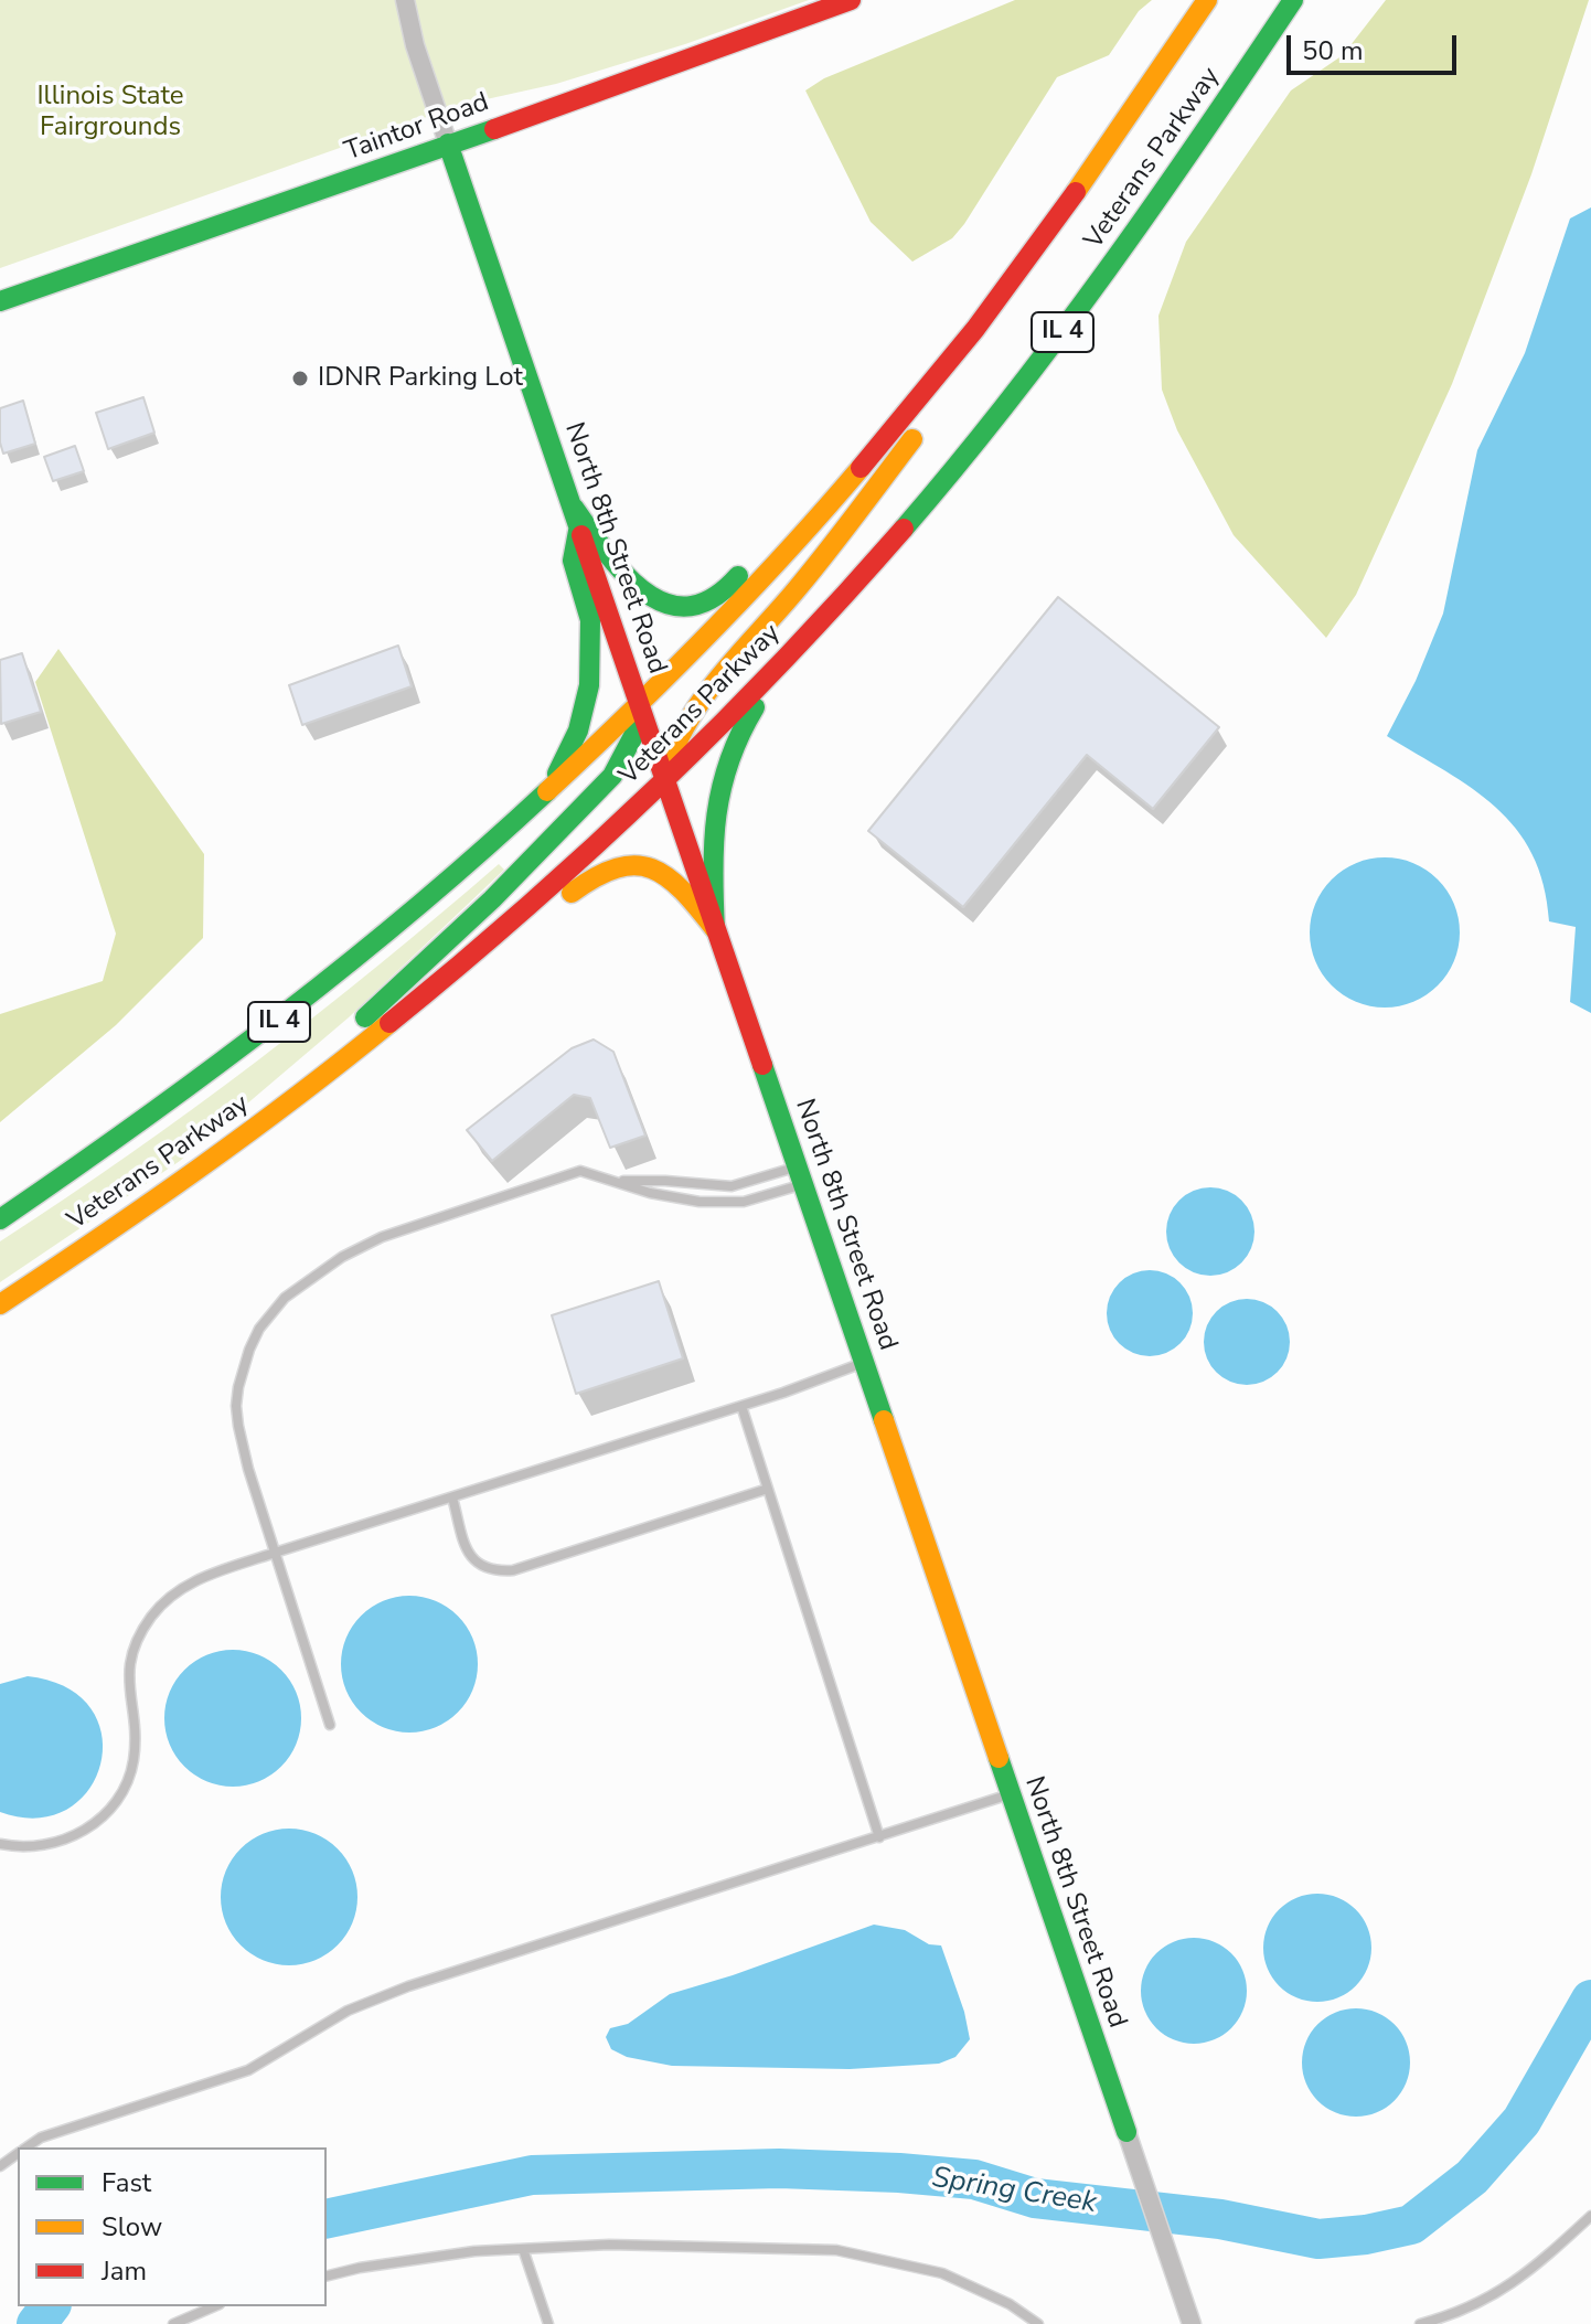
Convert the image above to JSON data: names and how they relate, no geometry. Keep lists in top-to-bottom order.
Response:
{
  "streets": {
    "main road": [
      "Taintor Road",
      "Veterans Parkway",
      "IL 4",
      "North 8th Street Road"
    ]
  },
  "crossings": [
    ["Taintor Road", "North 8th Street Road"],
    ["Veterans Parkway", "North 8th Street Road"]
  ],
  "water": ["Spring Creek"],
  "parks": ["Illinois State Fairgrounds"],
  "places": ["IDNR Parking Lot"],
  "legend": ["Fast", "Slow", "Jam"],
  "scale_bar": "50 m"
}
